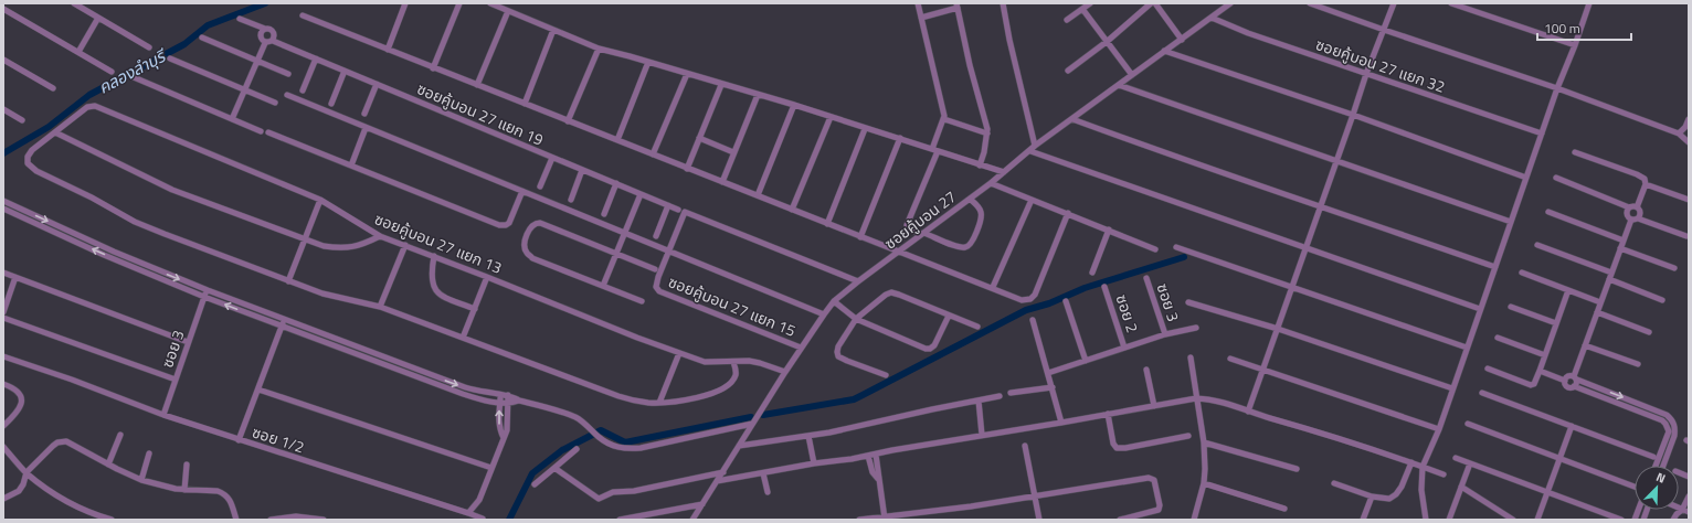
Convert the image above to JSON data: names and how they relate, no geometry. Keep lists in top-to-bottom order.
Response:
{
  "streets": {
    "street": [
      "ซอยคู้บอน 27 แยก 32",
      "ซอยคู้บอน 27 แยก 19",
      "ซอยคู้บอน 27",
      "ซอยคู้บอน 27 แยก 13",
      "ซอย 3",
      "ซอยคู้บอน 27 แยก 15",
      "ซอย 2",
      "ซอย 1/2"
    ]
  },
  "crossings": [
    ["ซอยคู้บอน 27 แยก 32", "ซอยคู้บอน 27"],
    ["ซอยคู้บอน 27", "ซอยคู้บอน 27 แยก 13"],
    ["ซอยคู้บอน 27", "ซอยคู้บอน 27 แยก 15"],
    ["ซอย 3", "ซอย 1/2"]
  ],
  "water": ["คลองลำบุรี"],
  "scale_bar": "100 m",
  "north": "top right"
}
